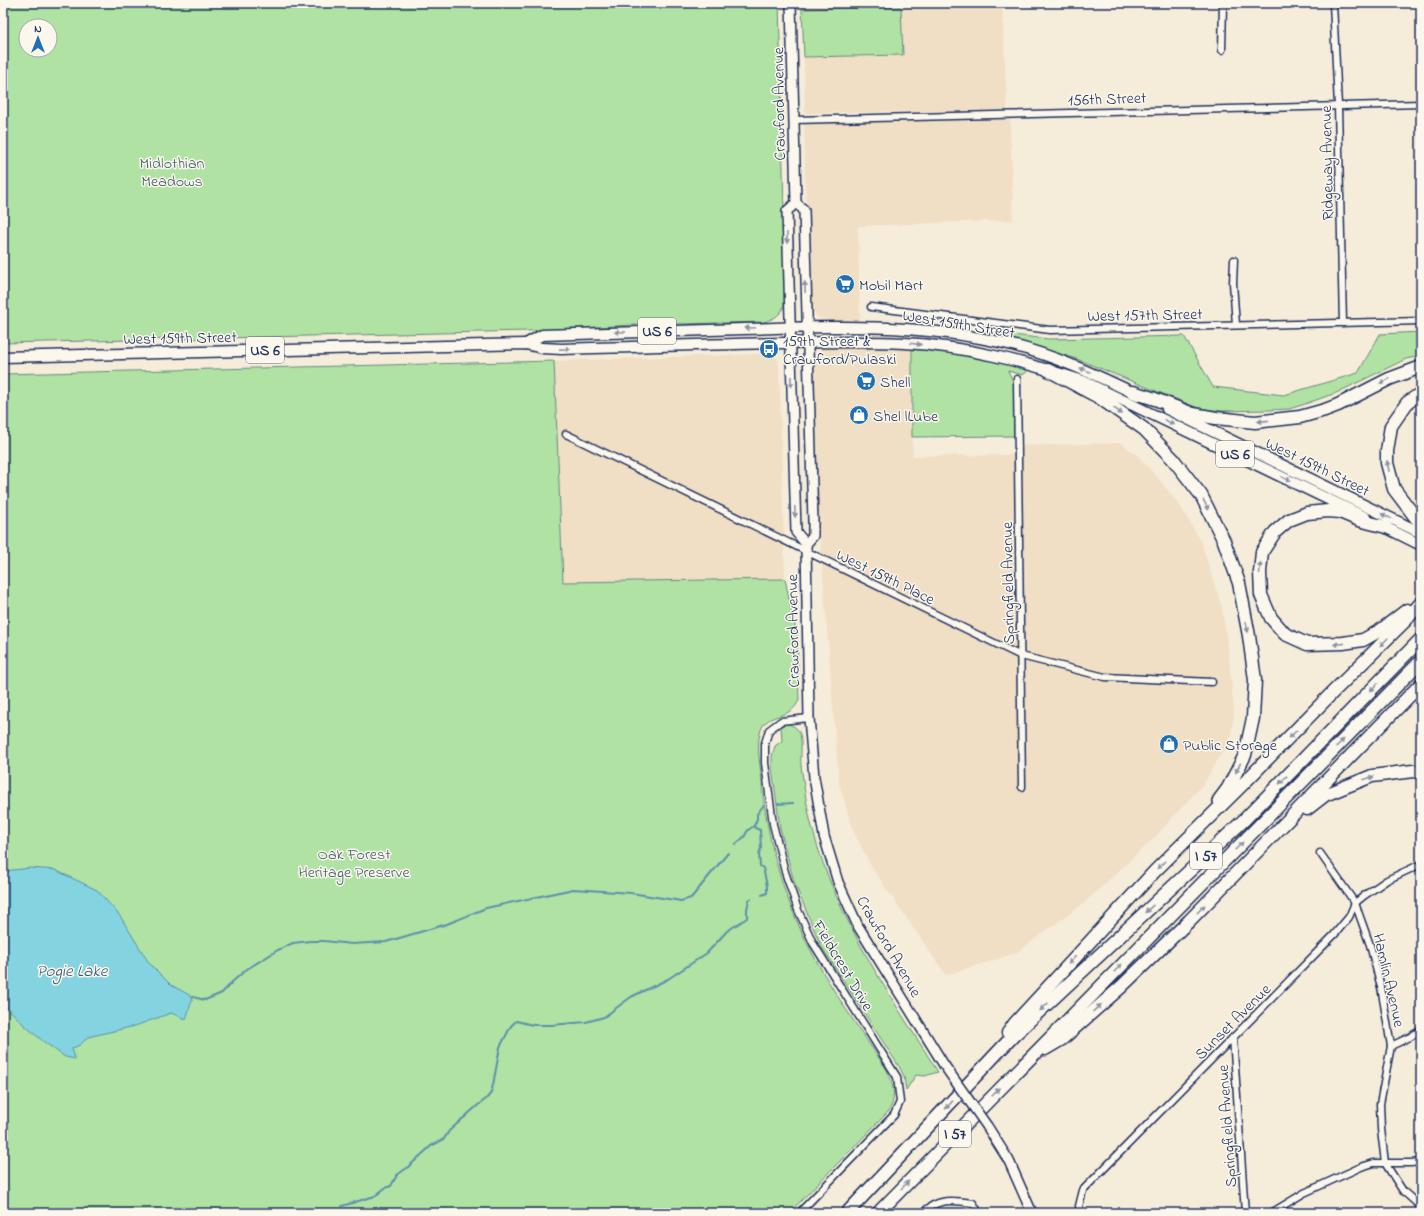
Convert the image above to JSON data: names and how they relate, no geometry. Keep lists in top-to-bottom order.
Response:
{
  "streets": {
    "highway": ["I 57"],
    "main road": ["Crawford Avenue", "West 159th Street", "US 6"],
    "street": [
      "156th Street",
      "Ridgeway Avenue",
      "West 157th Street",
      "West 159th Place",
      "Springfield Avenue",
      "Fieldcrest Drive",
      "Hamlin Avenue",
      "Sunset Avenue"
    ]
  },
  "crossings": [
    ["156th Street", "Crawford Avenue"],
    ["156th Street", "Ridgeway Avenue"],
    ["Crawford Avenue", "West 159th Street"],
    ["Crawford Avenue", "West 159th Place"],
    ["Crawford Avenue", "Fieldcrest Drive"],
    ["Ridgeway Avenue", "West 157th Street"],
    ["West 159th Place", "Springfield Avenue"],
    ["Springfield Avenue", "Sunset Avenue"],
    ["Hamlin Avenue", "Sunset Avenue"]
  ],
  "water": ["Pogie Lake"],
  "parks": ["Midlothian Meadows", "Oak Forest Heritage Preserve"],
  "places": {
    "supermarket": ["Mobil Mart", "Shell"],
    "bus stop": ["159th Street & Crawford/Pulaski"],
    "shop": ["Shel lLube", "Public Storage"]
  },
  "north": "top"
}
